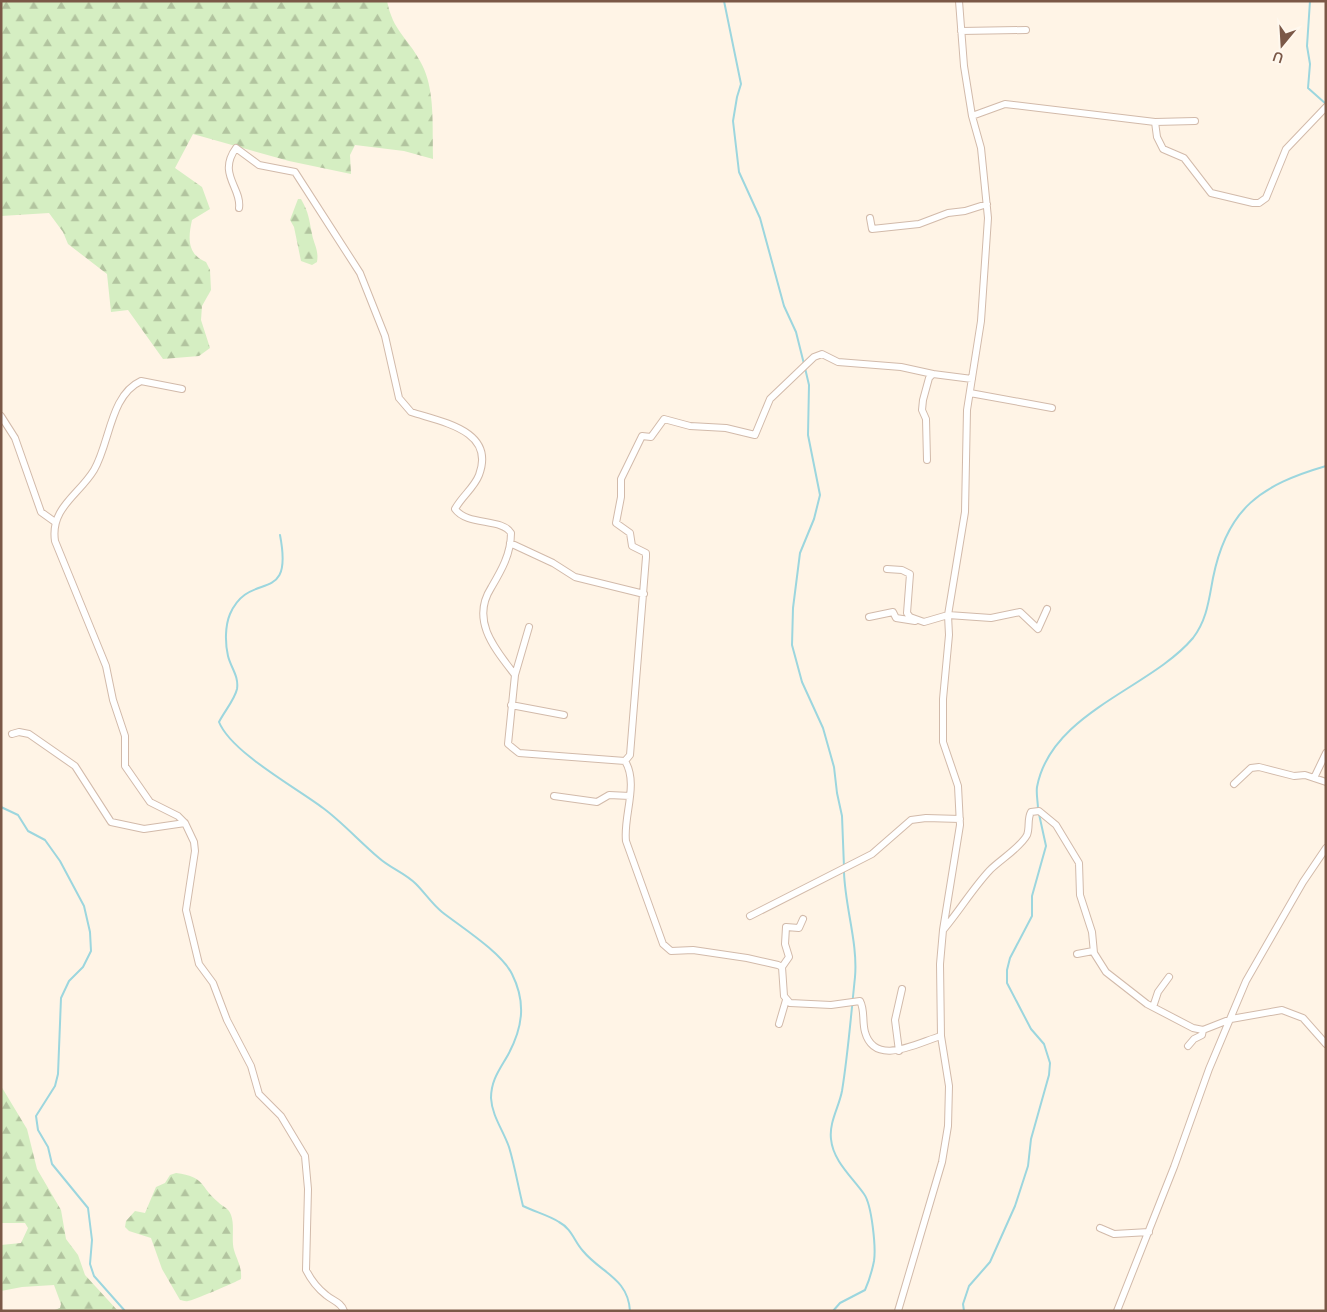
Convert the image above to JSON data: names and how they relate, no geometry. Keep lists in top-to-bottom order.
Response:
{
  "north": "bottom"
}
